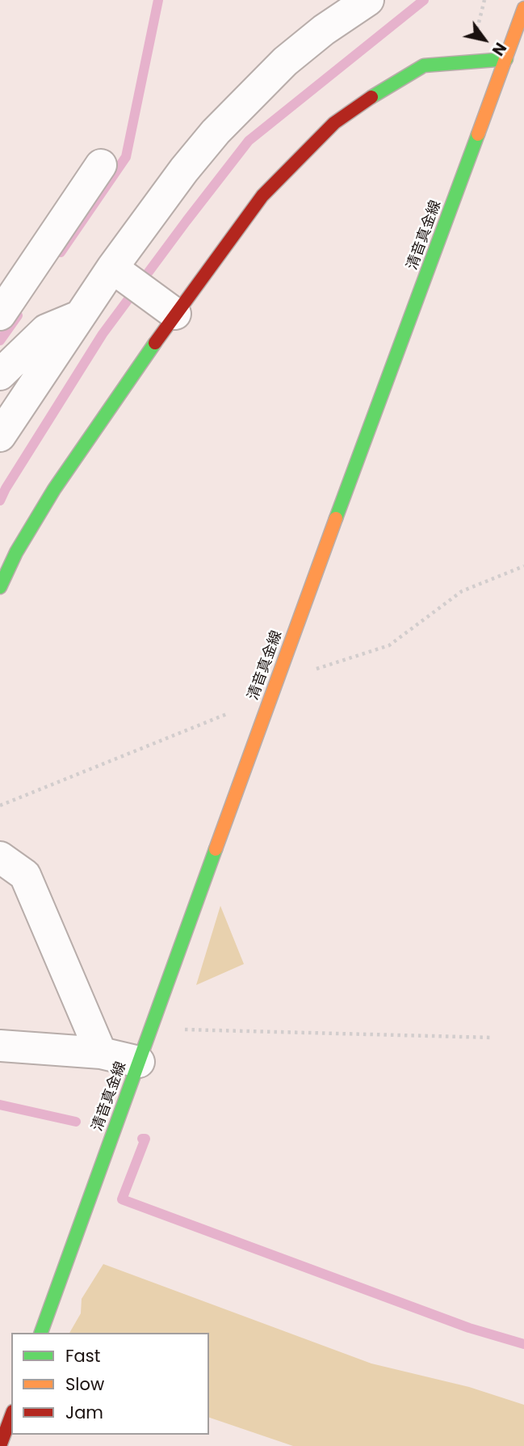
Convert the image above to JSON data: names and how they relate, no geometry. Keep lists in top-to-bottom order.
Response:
{
  "streets": {
    "main road": ["清音真金線"]
  },
  "legend": ["Fast", "Slow", "Jam"],
  "north": "bottom right"
}
